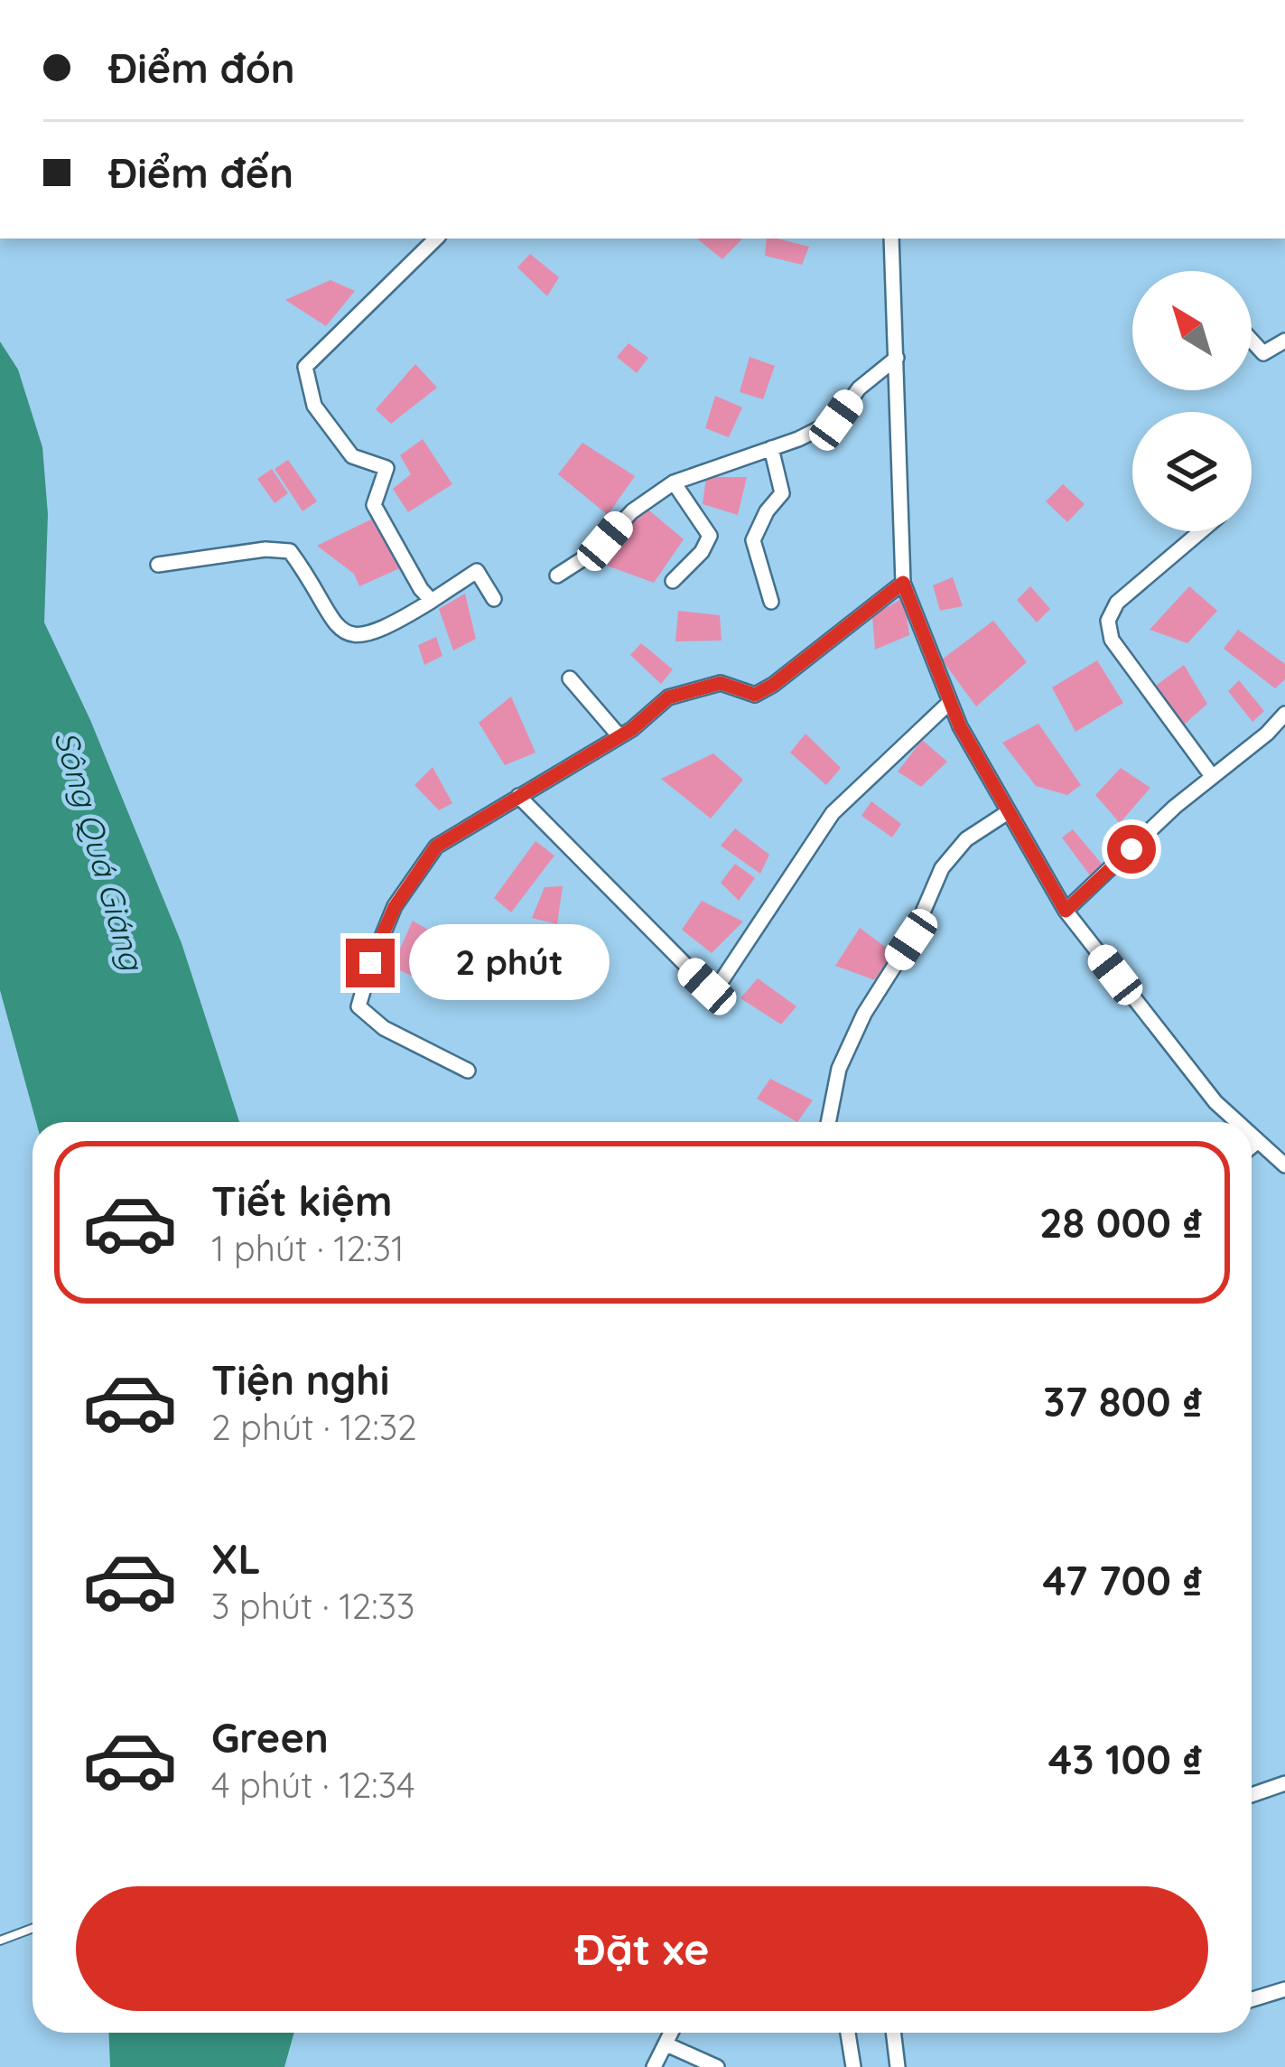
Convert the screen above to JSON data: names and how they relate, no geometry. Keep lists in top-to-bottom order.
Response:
{
  "water": ["Sông Quá Giáng"],
  "north": "top left",
  "page": {
    "banner": ["Điểm đón", "Điểm đến"],
    "bubble": "2 phút",
    "list": [
      {
        "name": "Tiết kiệm",
        "note": "1 phút · 12:31",
        "value": "28 000 ₫"
      },
      {
        "name": "Tiện nghi",
        "note": "2 phút · 12:32",
        "value": "37 800 ₫"
      },
      {
        "name": "XL",
        "note": "3 phút · 12:33",
        "value": "47 700 ₫"
      },
      {
        "name": "Green",
        "note": "4 phút · 12:34",
        "value": "43 100 ₫"
      }
    ],
    "buttons": "Đặt xe"
  }
}
